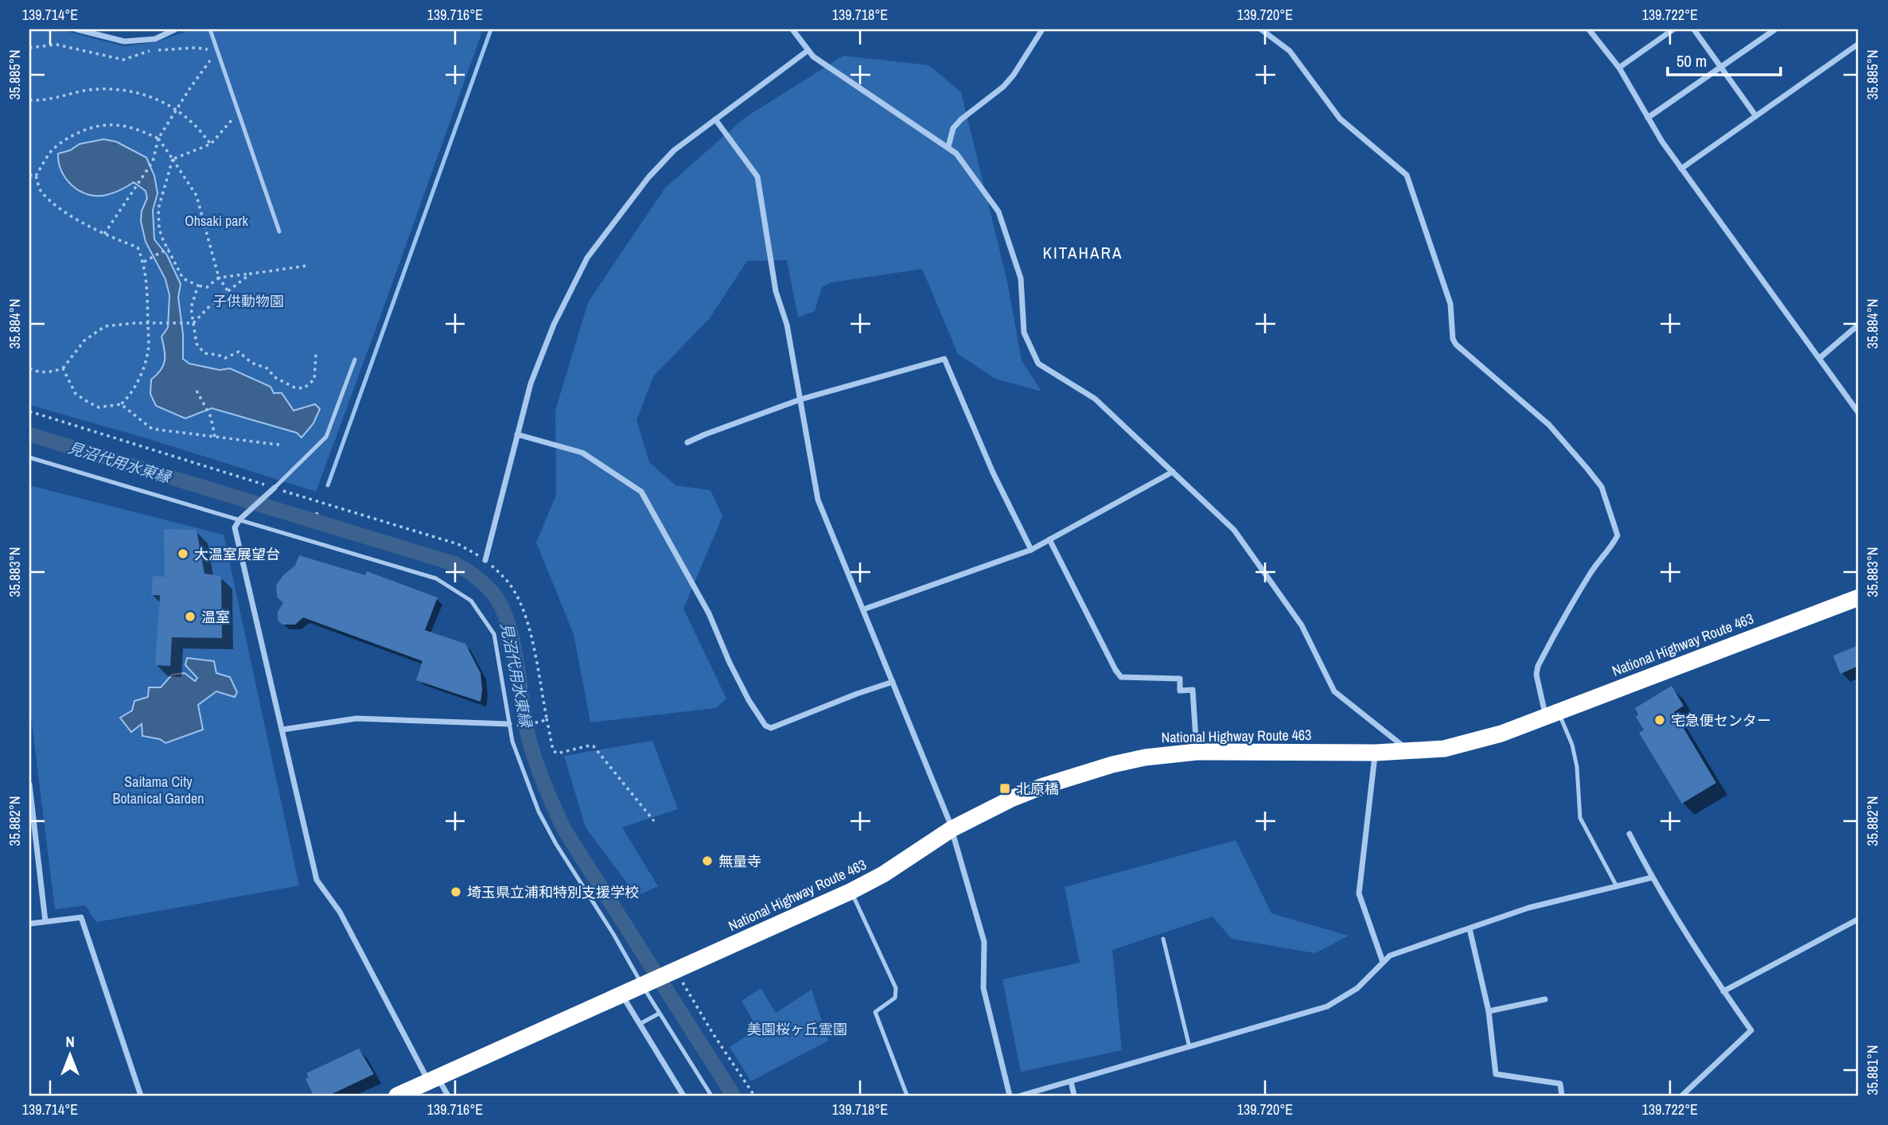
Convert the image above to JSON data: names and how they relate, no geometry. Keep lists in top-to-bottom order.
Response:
{
  "streets": {
    "highway": ["National Highway Route 463"]
  },
  "districts": ["KITAHARA"],
  "water": ["見沼代用水東縁"],
  "parks": [
    "Ohsaki park",
    "子供動物園",
    "Saitama City Botanical Garden",
    "美園桜ヶ丘霊園"
  ],
  "places": {
    "other": [
      "大温室展望台",
      "温室",
      "宅急便センター",
      "無量寺",
      "埼玉県立浦和特別支援学校"
    ],
    "transit": ["北原橋"]
  },
  "scale_bar": "50 m",
  "north": "top",
  "coordinates": [
    "139.714°E",
    "139.716°E",
    "139.718°E",
    "139.720°E",
    "139.722°E",
    "35.885°N",
    "35.884°N",
    "35.883°N",
    "35.882°N",
    "35.881°N"
  ]
}
